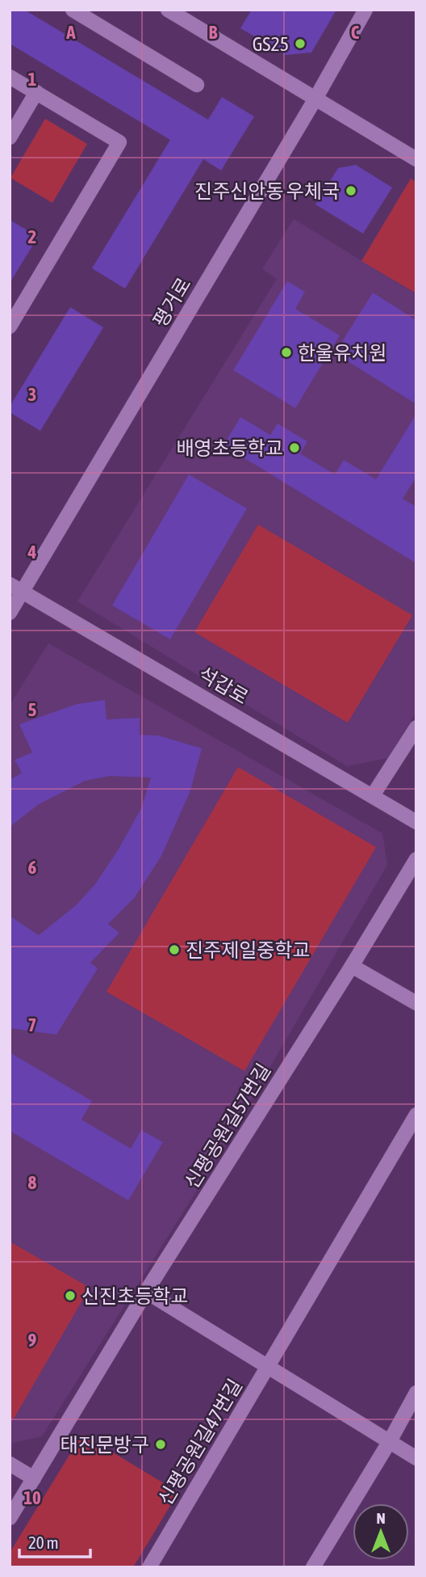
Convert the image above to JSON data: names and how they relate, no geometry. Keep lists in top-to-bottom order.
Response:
{
  "streets": {
    "street": [
      "평거로",
      "석갑로",
      "신평공원길57번길",
      "신평공원길47번길"
    ]
  },
  "crossings": [
    ["평거로", "석갑로"]
  ],
  "places": [
    "GS25",
    "진주신안동 우체국",
    "한울유치원",
    "배영초등학교",
    "진주제일중학교",
    "신진초등학교",
    "태진문방구"
  ],
  "scale_bar": "20 m",
  "north": "top",
  "grid": {
    "columns": ["A", "B", "C"],
    "rows": [
      "1",
      "2",
      "3",
      "4",
      "5",
      "6",
      "7",
      "8",
      "9",
      "10"
    ]
  }
}
